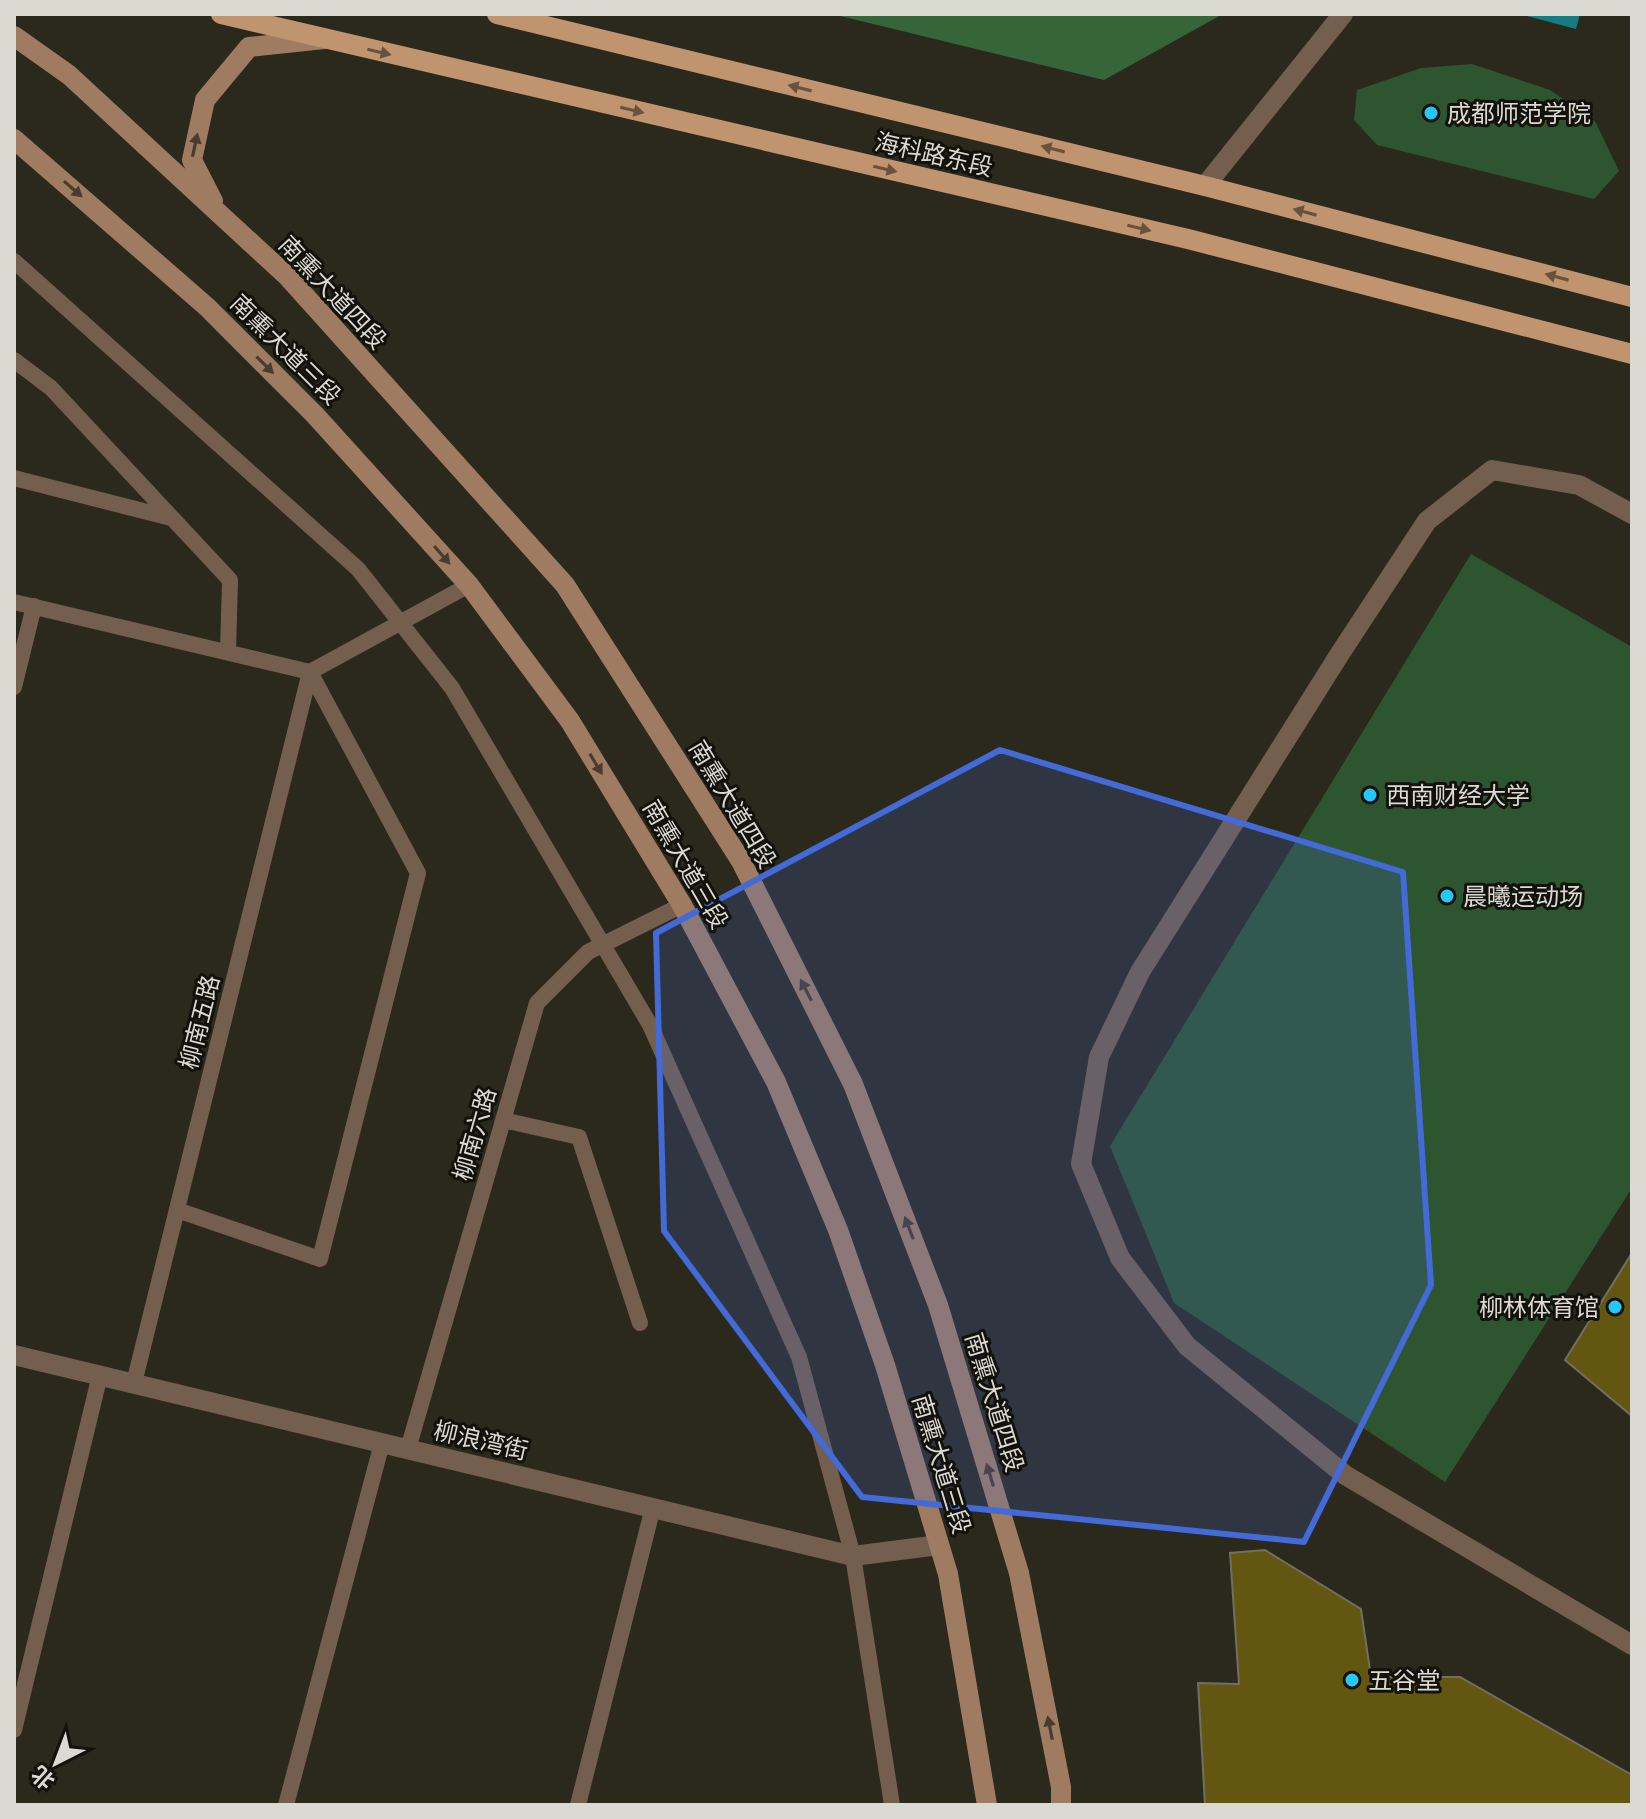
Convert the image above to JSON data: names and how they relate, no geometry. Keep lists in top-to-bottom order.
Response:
{
  "streets": {
    "main road": ["海科路东段", "南熏大道四段", "南熏大道三段"],
    "street": ["柳浪湾街"],
    "lane": ["柳南五路", "柳南六路"]
  },
  "crossings": [
    ["南熏大道三段", "柳南六路"],
    ["南熏大道三段", "柳浪湾街"],
    ["柳南五路", "柳浪湾街"],
    ["柳南六路", "柳浪湾街"]
  ],
  "one_way": ["南熏大道四段", "南熏大道三段"],
  "places": [
    "成都师范学院",
    "西南财经大学",
    "晨曦运动场",
    "柳林体育馆",
    "五谷堂"
  ],
  "north": "bottom left"
}
